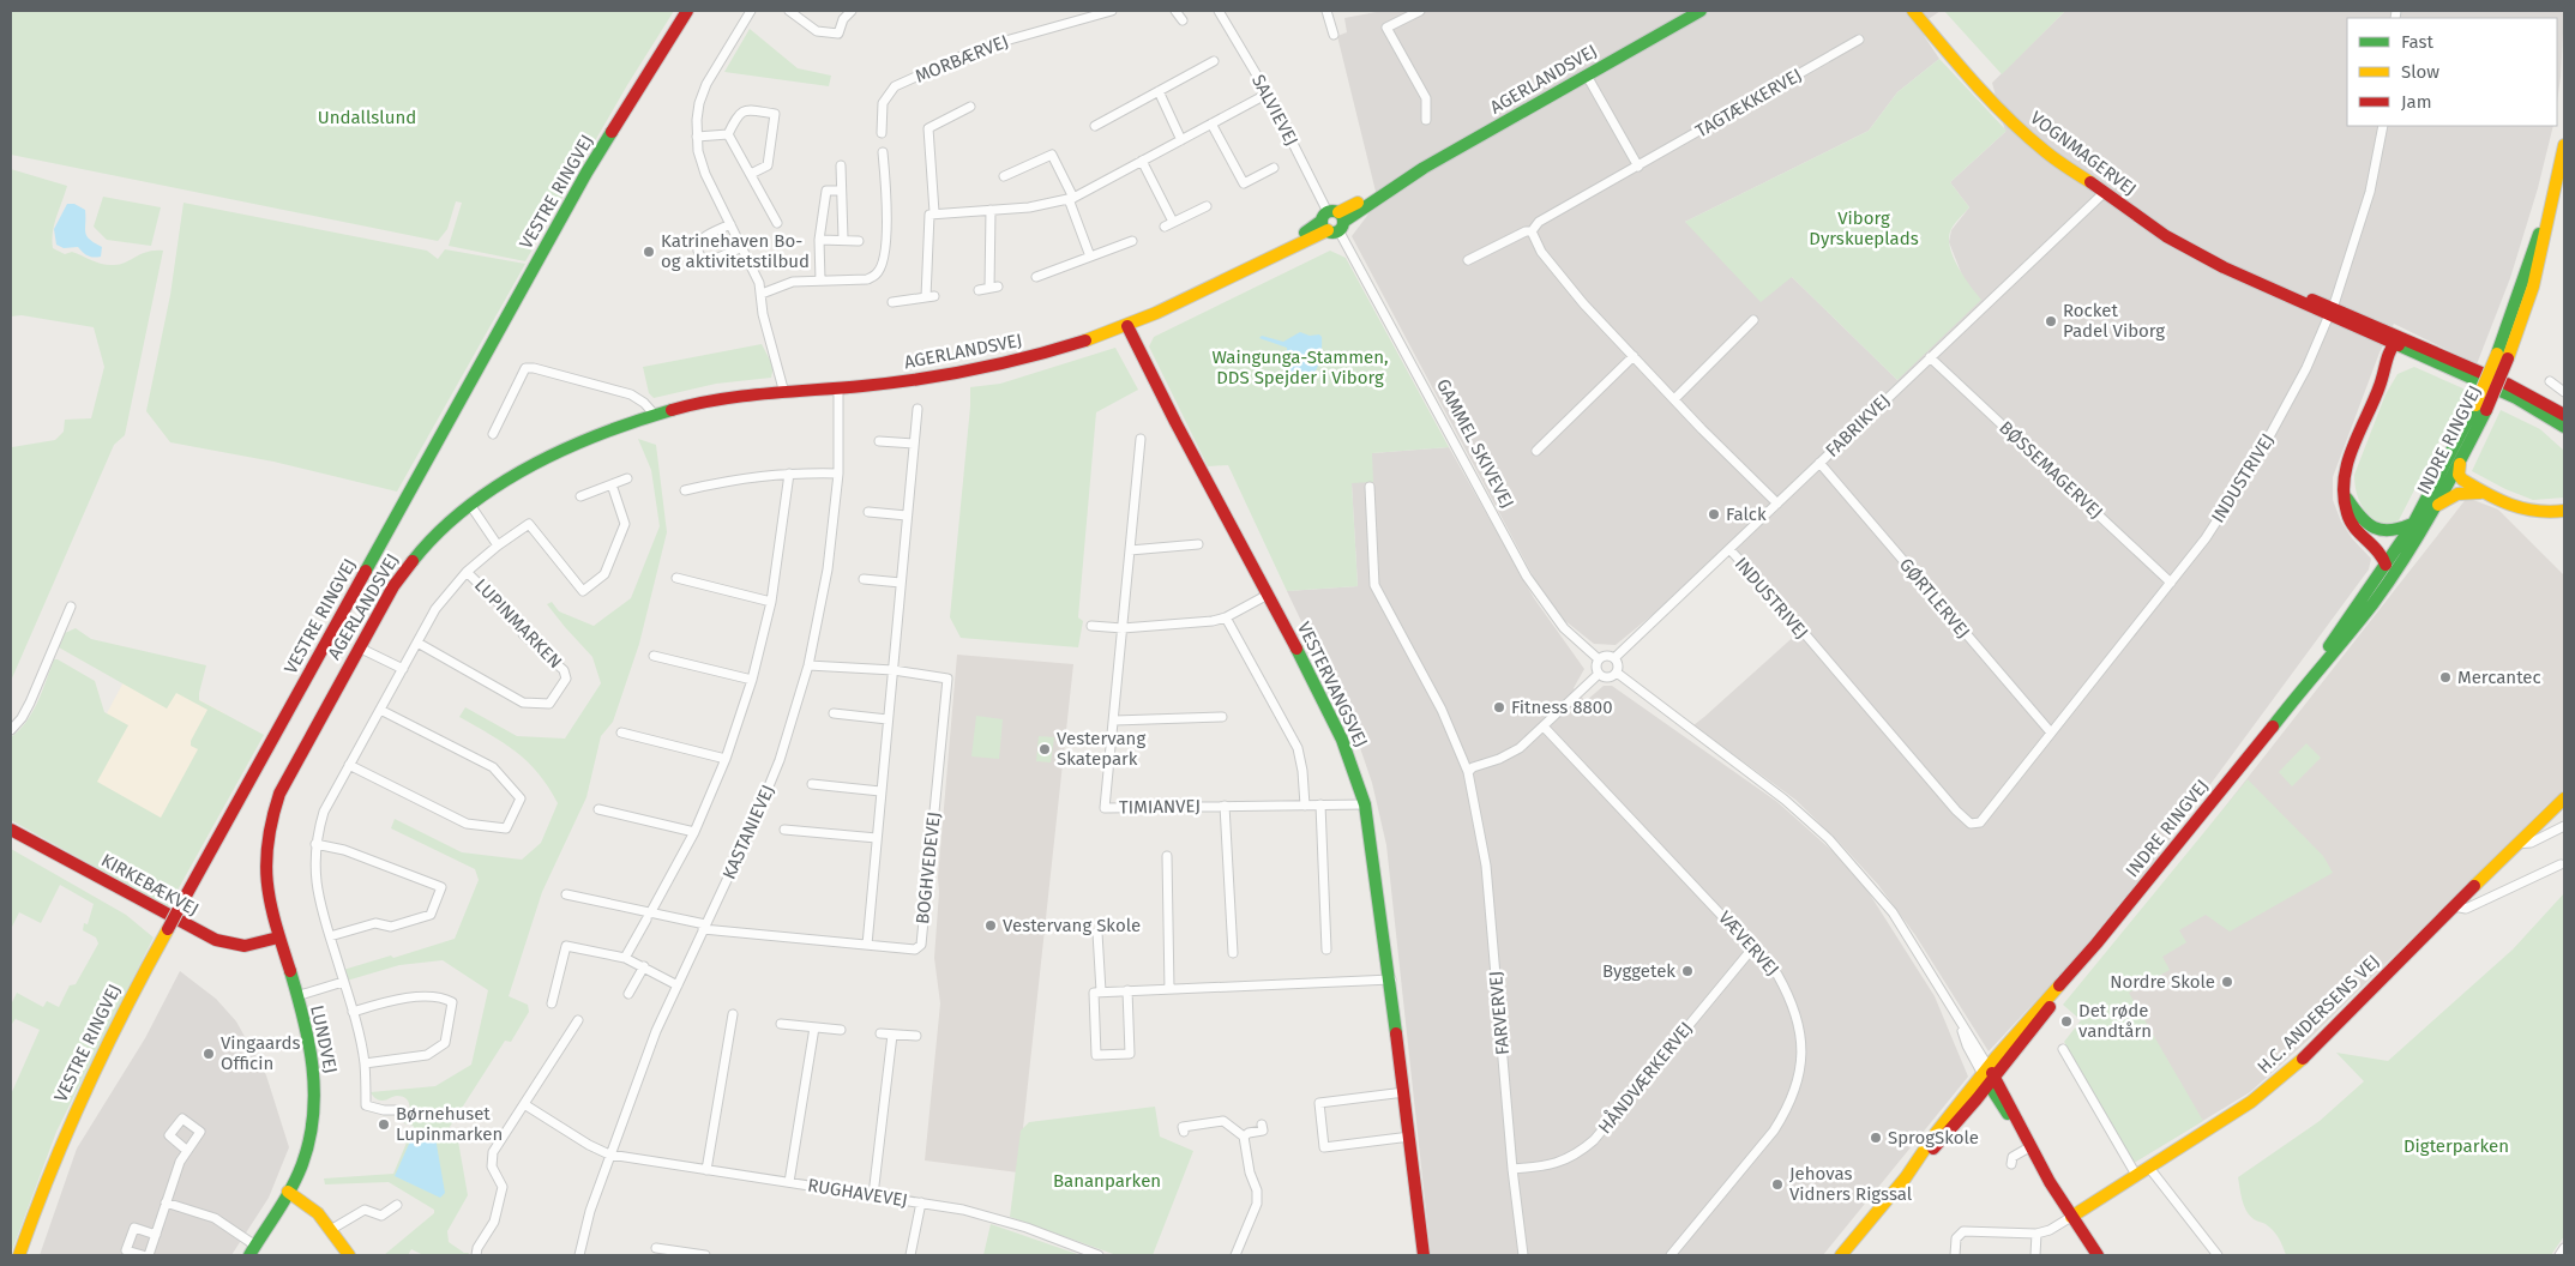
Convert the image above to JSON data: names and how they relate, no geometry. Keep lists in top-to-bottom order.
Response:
{
  "streets": {
    "street": [
      "MORBÆRVEJ",
      "AGERLANDSVEJ",
      "TAGTÆKKERVEJ",
      "SALVIEVEJ",
      "VOGNMAGERVEJ",
      "VESTRE RINGVEJ",
      "FABRIKVEJ",
      "INDRE RINGVEJ",
      "GAMMEL SKIVEVEJ",
      "BØSSEMAGERVEJ",
      "INDUSTRIVEJ",
      "GØRTLERVEJ",
      "LUPINMARKEN",
      "VESTERVANGSVEJ",
      "TIMIANVEJ",
      "KASTANIEVEJ",
      "BOGHVEDEVEJ",
      "KIRKEBÆKVEJ",
      "VÆVERVEJ",
      "FARVERVEJ",
      "H.C. ANDERSENS VEJ",
      "LUNDVEJ",
      "HÅNDVÆRKERVEJ",
      "RUGHAVEVEJ"
    ]
  },
  "crossings": [
    ["AGERLANDSVEJ", "SALVIEVEJ"],
    ["AGERLANDSVEJ", "GAMMEL SKIVEVEJ"],
    ["AGERLANDSVEJ", "VESTERVANGSVEJ"],
    ["AGERLANDSVEJ", "KASTANIEVEJ"],
    ["AGERLANDSVEJ", "KIRKEBÆKVEJ"],
    ["AGERLANDSVEJ", "LUNDVEJ"],
    ["SALVIEVEJ", "GAMMEL SKIVEVEJ"],
    ["VOGNMAGERVEJ", "FABRIKVEJ"],
    ["VOGNMAGERVEJ", "INDUSTRIVEJ"],
    ["FABRIKVEJ", "GAMMEL SKIVEVEJ"],
    ["FABRIKVEJ", "BØSSEMAGERVEJ"],
    ["FABRIKVEJ", "INDUSTRIVEJ"],
    ["FABRIKVEJ", "GØRTLERVEJ"],
    ["BØSSEMAGERVEJ", "INDUSTRIVEJ"],
    ["INDUSTRIVEJ", "GØRTLERVEJ"],
    ["VESTERVANGSVEJ", "TIMIANVEJ"],
    ["KASTANIEVEJ", "BOGHVEDEVEJ"],
    ["KASTANIEVEJ", "RUGHAVEVEJ"],
    ["KIRKEBÆKVEJ", "LUNDVEJ"],
    ["VÆVERVEJ", "HÅNDVÆRKERVEJ"],
    ["FARVERVEJ", "HÅNDVÆRKERVEJ"]
  ],
  "parks": [
    "Undallslund",
    "Viborg Dyrskueplads",
    "Waingunga-Stammen, DDS Spejder i Viborg",
    "Digterparken",
    "Bananparken"
  ],
  "places": [
    "Katrinehaven Bo- og aktivitetstilbud",
    "Rocket Padel Viborg",
    "Falck",
    "Mercantec",
    "Fitness 8800",
    "Vestervang Skatepark",
    "Vestervang Skole",
    "Byggetek",
    "Nordre Skole",
    "Det røde vandtårn",
    "Vingaards Officin",
    "Børnehuset Lupinmarken",
    "SprogSkole",
    "Jehovas Vidners Rigssal"
  ],
  "legend": ["Fast", "Slow", "Jam"]
}
